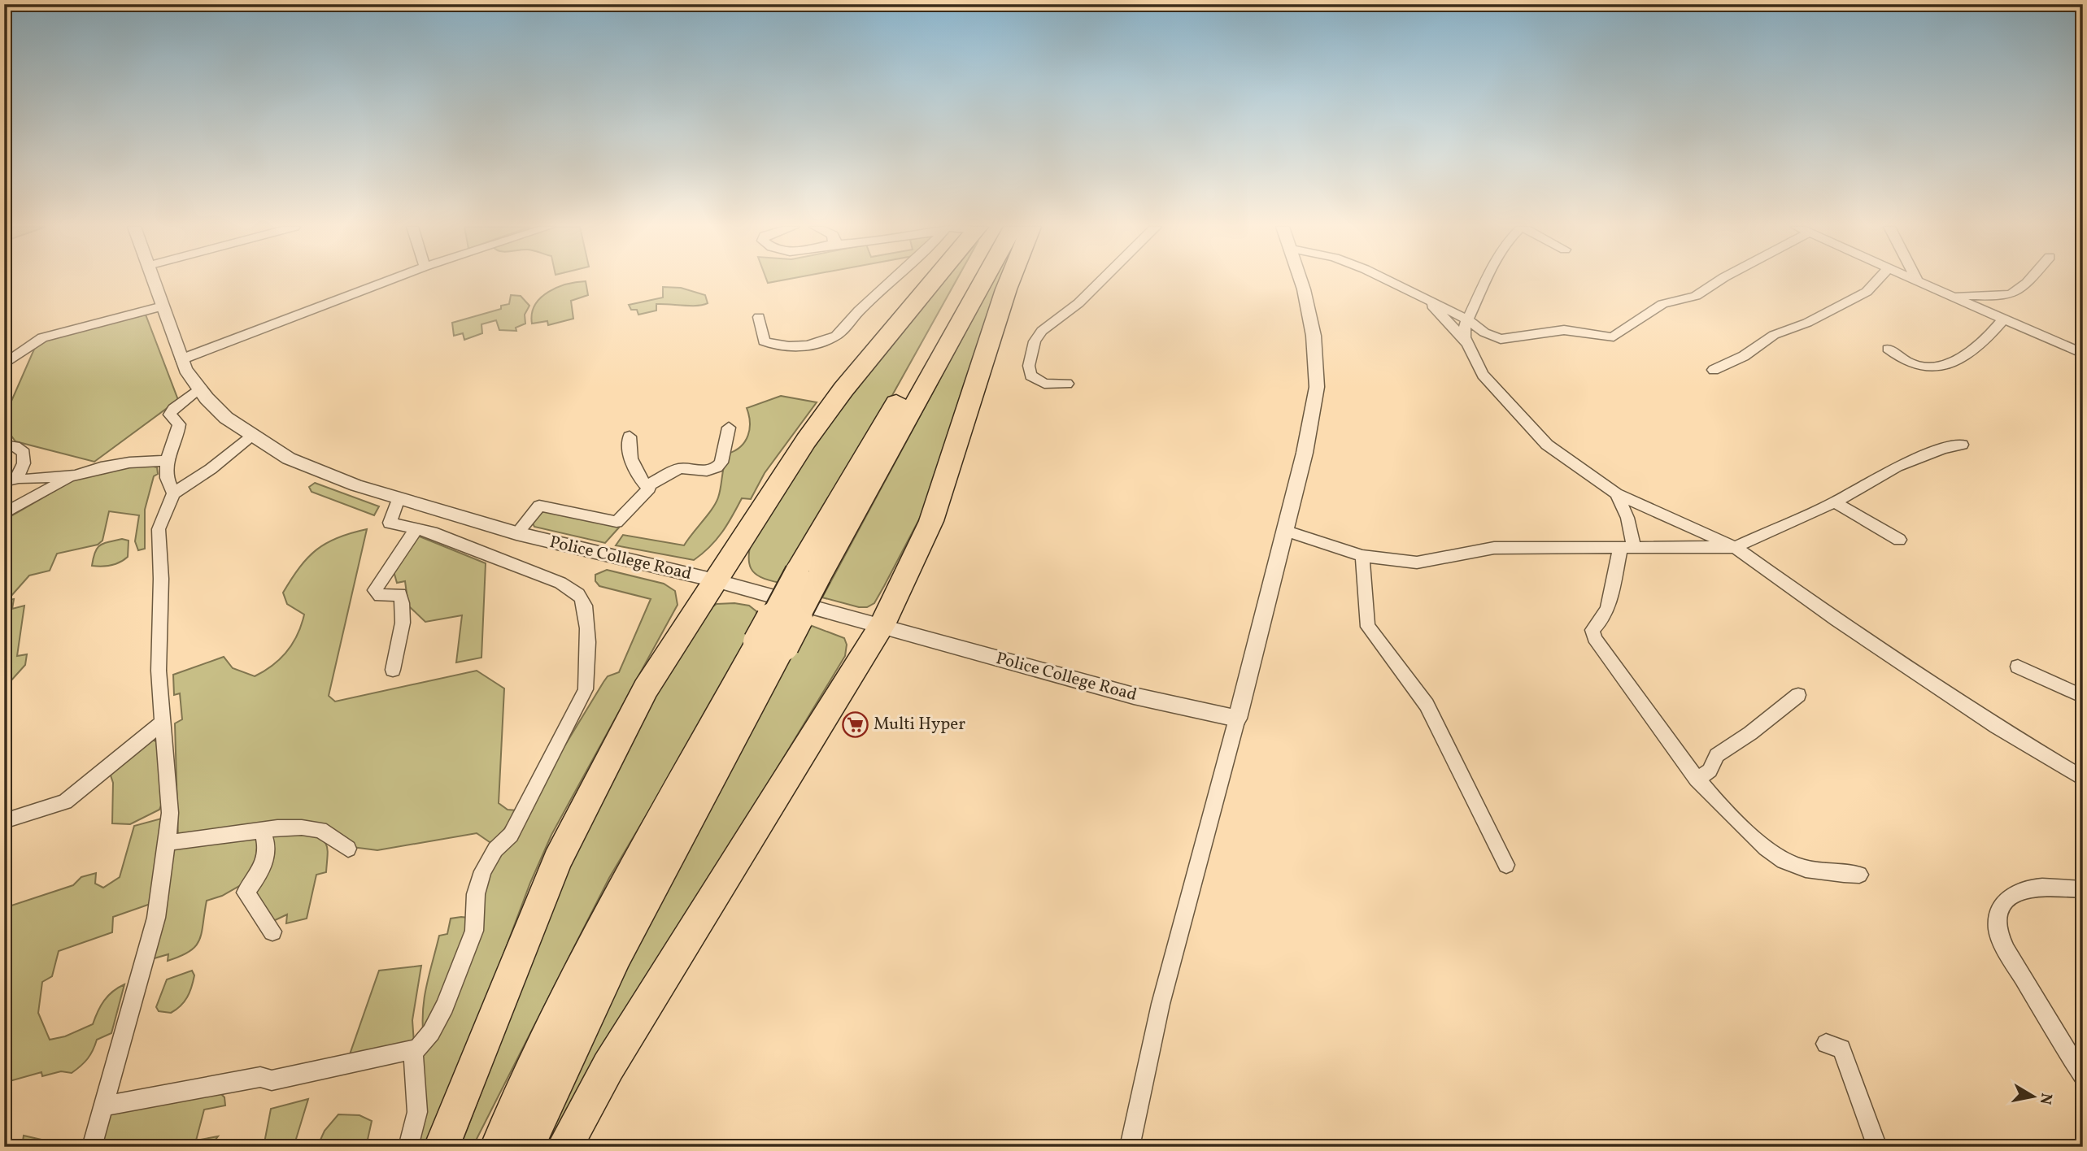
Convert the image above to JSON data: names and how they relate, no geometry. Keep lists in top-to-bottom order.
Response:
{
  "streets": {
    "street": ["Police College Road"]
  },
  "places": {
    "supermarket": ["Multi Hyper"]
  },
  "north": "right"
}
